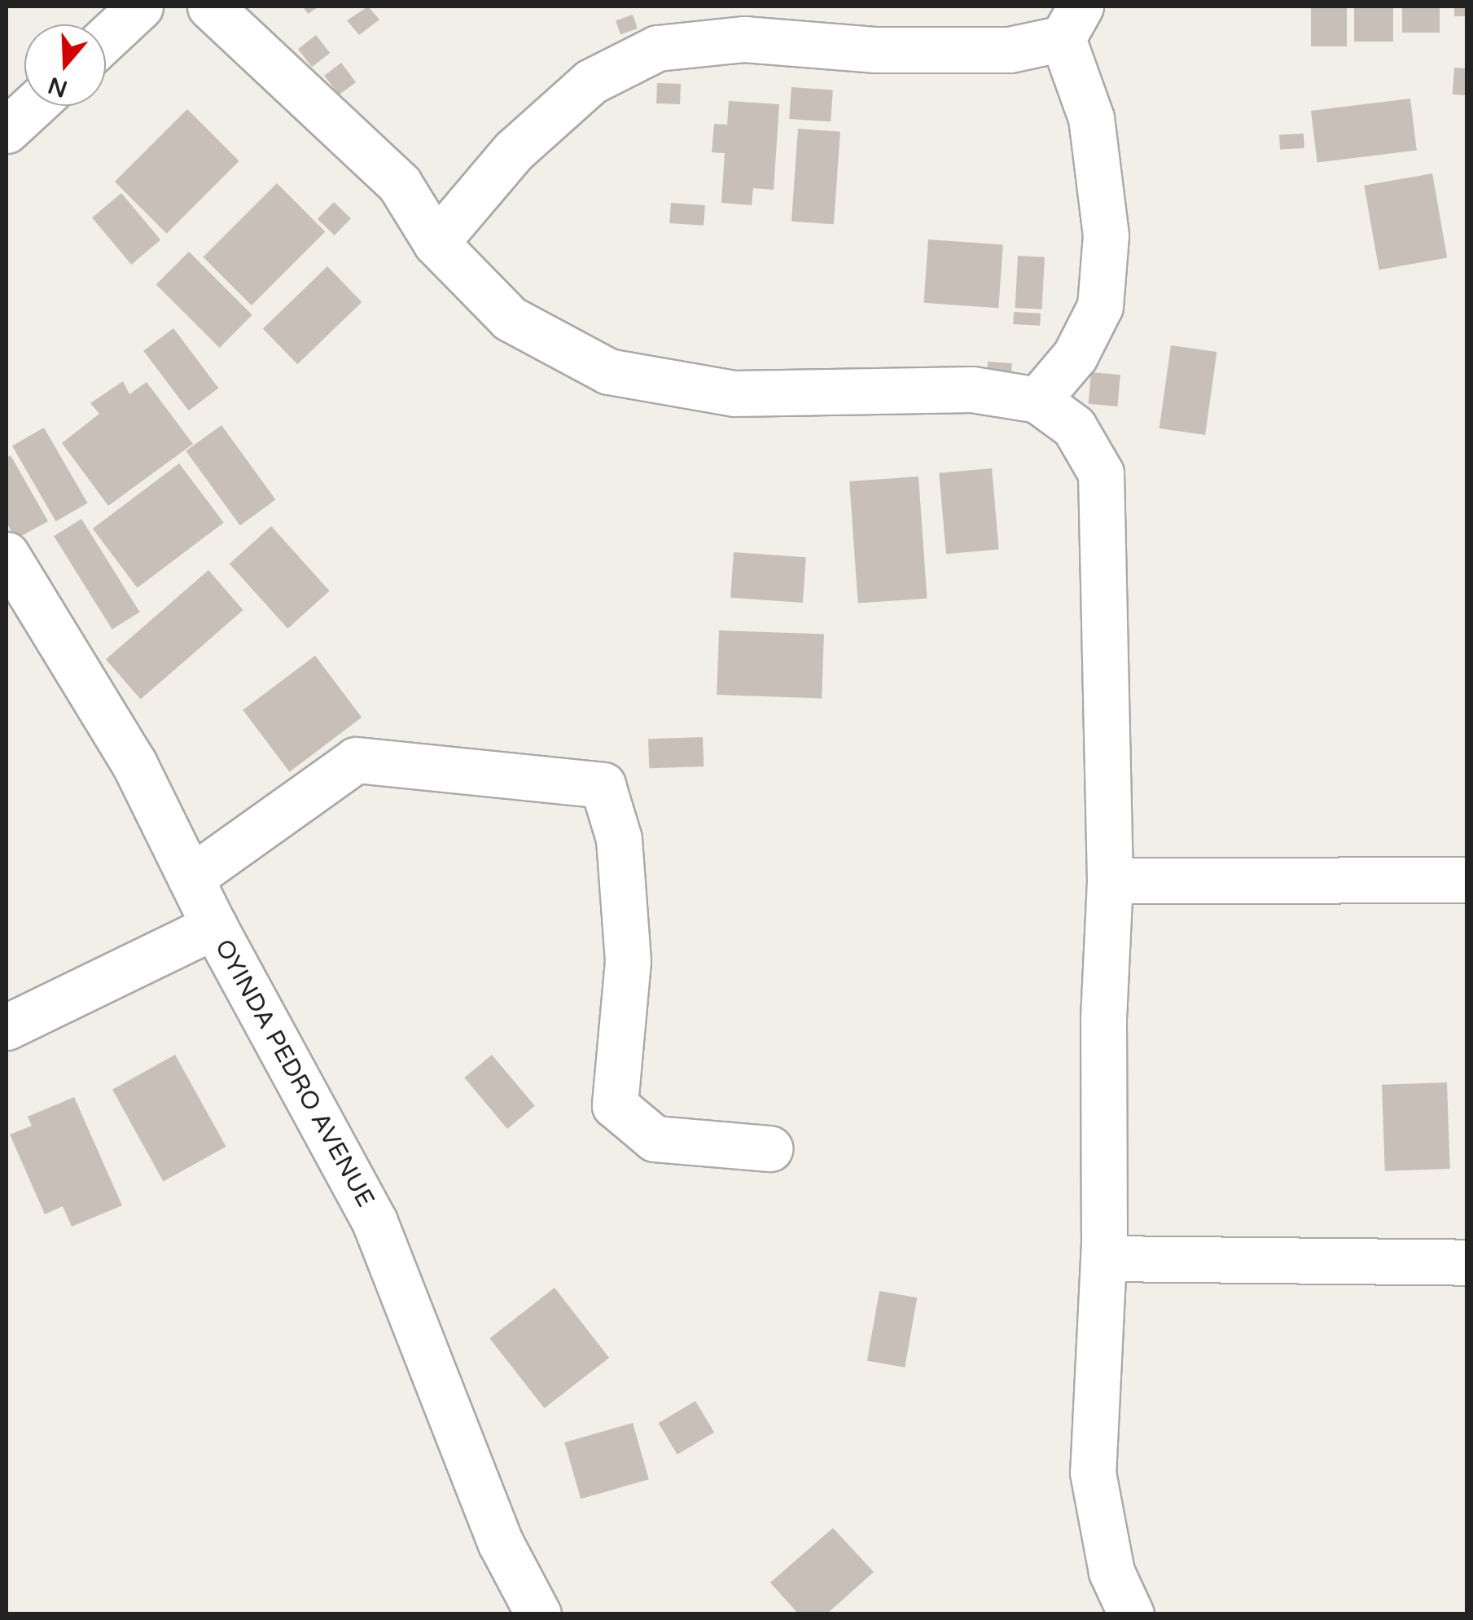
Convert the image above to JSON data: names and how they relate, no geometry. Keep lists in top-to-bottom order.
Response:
{
  "streets": {
    "street": ["OYINDA PEDRO AVENUE"]
  },
  "north": "bottom"
}
